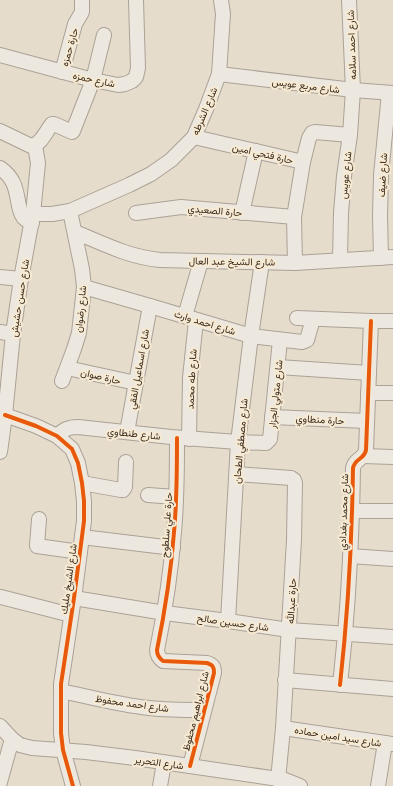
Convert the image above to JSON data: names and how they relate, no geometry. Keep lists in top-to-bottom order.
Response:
{
  "streets": {
    "street": [
      "شارع احمد سلامه",
      "حارة حمزه",
      "شارع حمزه",
      "شارع مربع عويس",
      "شارع الشرطه",
      "حارة فتحي امين",
      "شارع عويس",
      "شارع ضيف",
      "حارة الصعيدي",
      "شارع الشيخ عبد العال",
      "شارع حسن حشيش",
      "شارع رضوان",
      "شارع احمد وارث",
      "شارع اسماعيل الفقي",
      "حارة صوان",
      "شارع طه محمد",
      "شارع متولي الجزار",
      "حارة منطاوي",
      "شارع طنطاوي",
      "شارع مصطفي الطحان",
      "شارع محمد بغدادي",
      "حارة علي سلطوح",
      "شارع الشيخ مليك",
      "حارة عبدالله",
      "شارع حسين صالح",
      "شارع احمد محفوظ",
      "شارع ابراهيم محفوظ",
      "شارع سيد امين حماده",
      "شارع التحرير"
    ]
  },
  "crossings": [
    ["شارع احمد سلامه", "شارع مربع عويس"],
    ["شارع احمد سلامه", "شارع عويس"],
    ["حارة حمزه", "شارع حمزه"],
    ["شارع مربع عويس", "شارع الشرطه"],
    ["شارع مربع عويس", "شارع عويس"],
    ["شارع مربع عويس", "شارع ضيف"],
    ["شارع الشرطه", "حارة فتحي امين"],
    ["شارع الشرطه", "شارع حسن حشيش"],
    ["شارع الشرطه", "شارع رضوان"],
    ["حارة فتحي امين", "حارة الصعيدي"],
    ["حارة فتحي امين", "شارع الشيخ عبد العال"],
    ["شارع عويس", "شارع الشيخ عبد العال"],
    ["شارع ضيف", "شارع الشيخ عبد العال"],
    ["شارع الشيخ عبد العال", "شارع رضوان"],
    ["شارع الشيخ عبد العال", "شارع طه محمد"],
    ["شارع الشيخ عبد العال", "شارع مصطفي الطحان"],
    ["شارع حسن حشيش", "شارع الشيخ مليك"],
    ["شارع رضوان", "شارع احمد وارث"],
    ["شارع رضوان", "حارة صوان"],
    ["شارع احمد وارث", "شارع اسماعيل الفقي"],
    ["شارع احمد وارث", "شارع طه محمد"],
    ["شارع احمد وارث", "شارع متولي الجزار"],
    ["شارع احمد وارث", "شارع مصطفي الطحان"],
    ["شارع اسماعيل الفقي", "حارة صوان"],
    ["شارع اسماعيل الفقي", "شارع طنطاوي"],
    ["شارع طه محمد", "شارع طنطاوي"],
    ["شارع طه محمد", "حارة علي سلطوح"],
    ["شارع متولي الجزار", "حارة منطاوي"],
    ["شارع متولي الجزار", "شارع طنطاوي"],
    ["شارع متولي الجزار", "شارع مصطفي الطحان"],
    ["حارة منطاوي", "شارع محمد بغدادي"],
    ["شارع طنطاوي", "شارع مصطفي الطحان"],
    ["شارع طنطاوي", "حارة علي سلطوح"],
    ["شارع طنطاوي", "شارع الشيخ مليك"],
    ["شارع مصطفي الطحان", "حارة عبدالله"],
    ["شارع مصطفي الطحان", "شارع حسين صالح"],
    ["شارع محمد بغدادي", "شارع حسين صالح"],
    ["حارة علي سلطوح", "شارع حسين صالح"],
    ["حارة علي سلطوح", "شارع ابراهيم محفوظ"],
    ["شارع الشيخ مليك", "شارع حسين صالح"],
    ["شارع الشيخ مليك", "شارع احمد محفوظ"],
    ["شارع الشيخ مليك", "شارع التحرير"],
    ["حارة عبدالله", "شارع حسين صالح"],
    ["حارة عبدالله", "شارع سيد امين حماده"],
    ["حارة عبدالله", "شارع التحرير"],
    ["شارع حسين صالح", "شارع ابراهيم محفوظ"],
    ["شارع احمد محفوظ", "شارع ابراهيم محفوظ"],
    ["شارع ابراهيم محفوظ", "شارع التحرير"]
  ]
}
